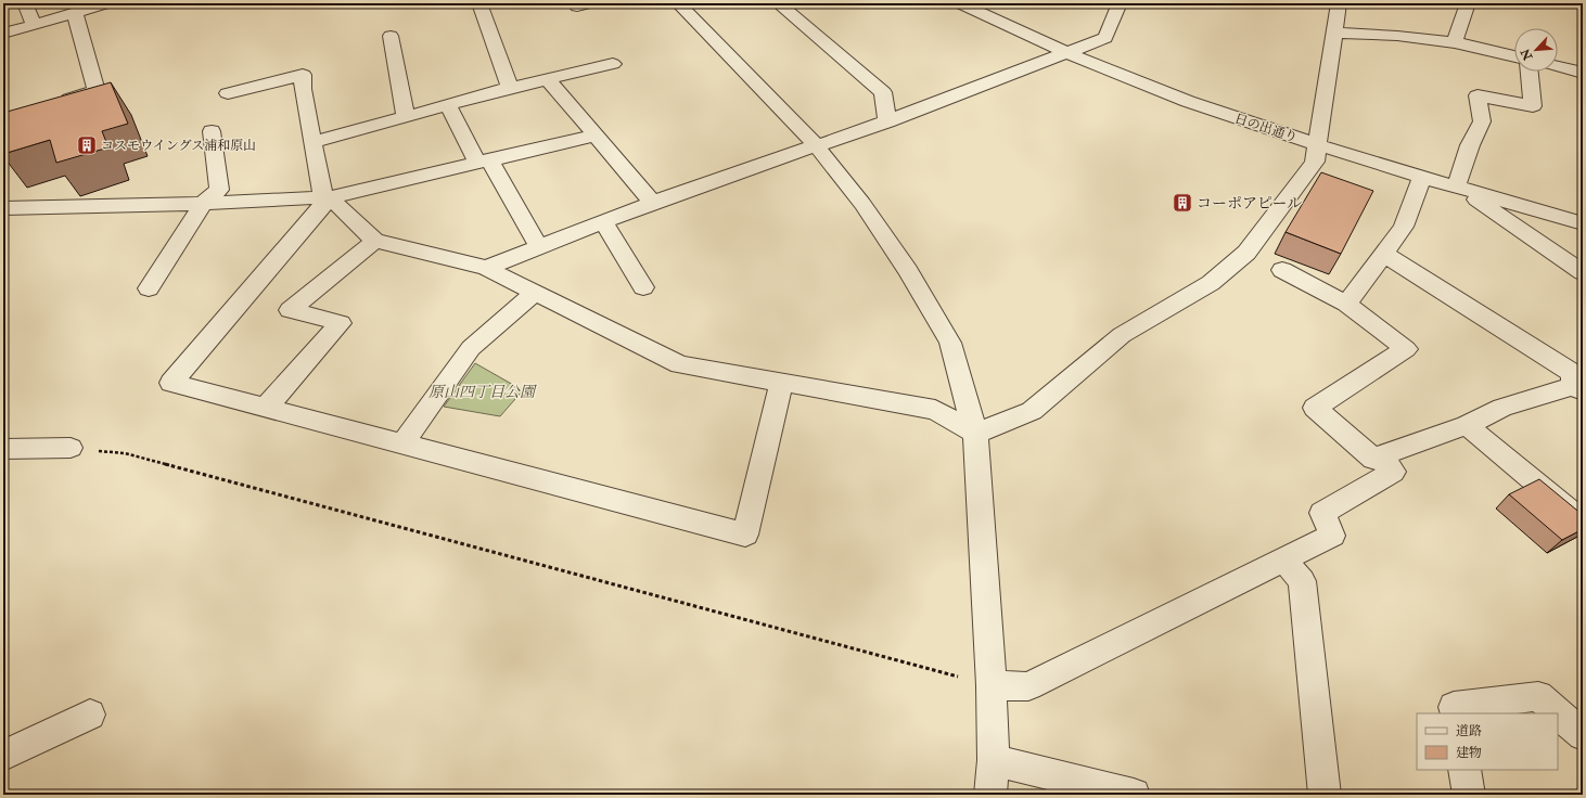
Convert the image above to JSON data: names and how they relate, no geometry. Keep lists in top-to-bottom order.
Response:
{
  "streets": {
    "street": ["日の出通り"]
  },
  "parks": ["原山四丁目公園"],
  "places": {
    "building": ["コスモウイングス浦和原山", "コーポアピール"]
  },
  "legend": ["道路", "建物"],
  "north": "bottom left"
}
